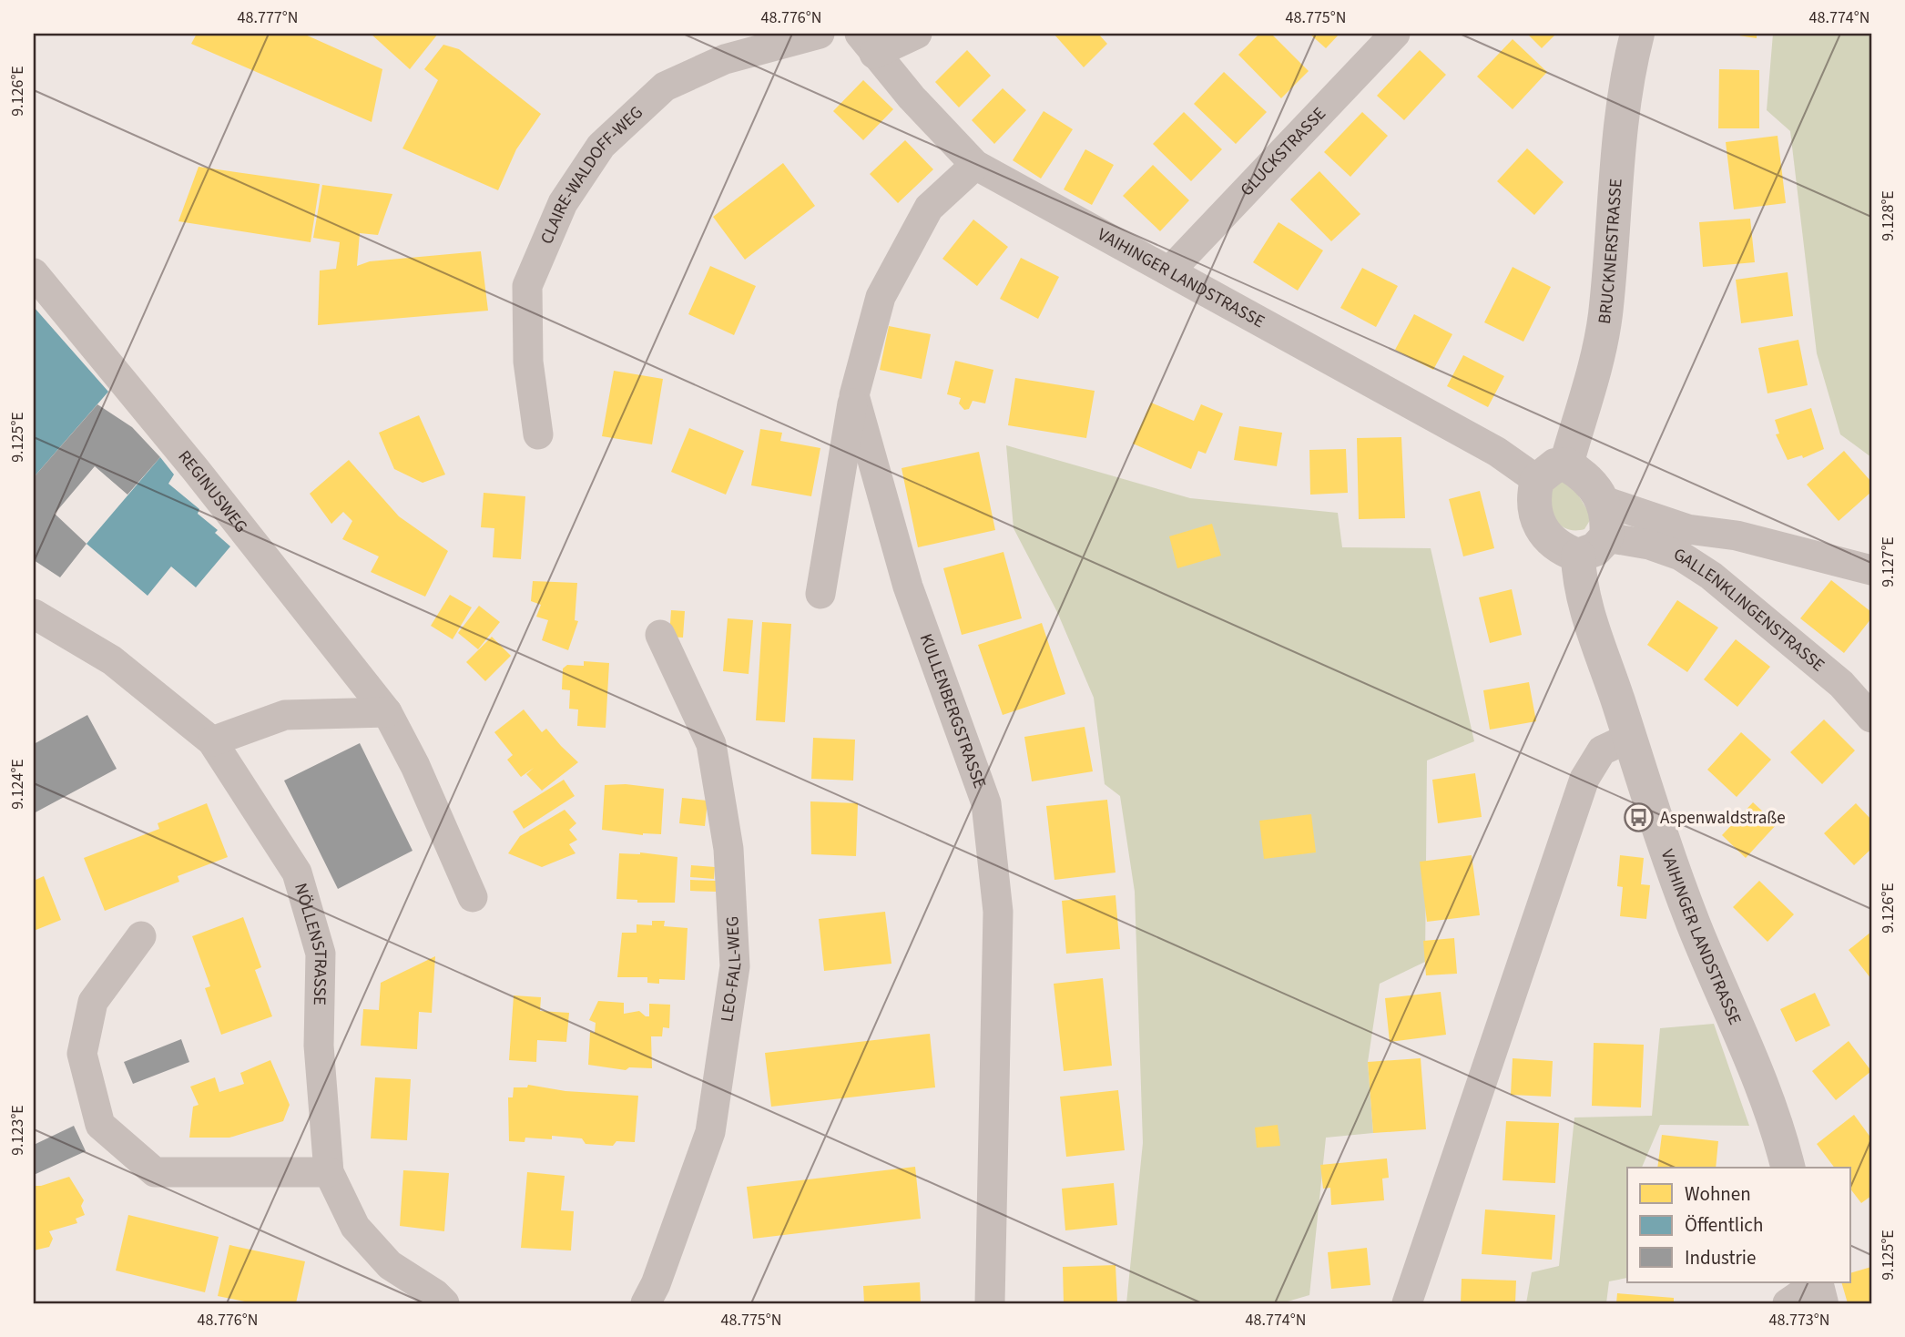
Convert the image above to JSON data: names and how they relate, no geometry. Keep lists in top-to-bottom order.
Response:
{
  "streets": {
    "street": [
      "GLUCKSTRASSE",
      "CLAIRE-WALDOFF-WEG",
      "BRUCKNERSTRASSE",
      "VAIHINGER LANDSTRASSE",
      "REGINUSWEG",
      "GALLENKLINGENSTRASSE",
      "KULLENBERGSTRASSE",
      "NÖLLENSTRASSE",
      "LEO-FALL-WEG"
    ]
  },
  "crossings": [
    ["GLUCKSTRASSE", "VAIHINGER LANDSTRASSE"],
    ["BRUCKNERSTRASSE", "VAIHINGER LANDSTRASSE"],
    ["BRUCKNERSTRASSE", "GALLENKLINGENSTRASSE"],
    ["VAIHINGER LANDSTRASSE", "GALLENKLINGENSTRASSE"]
  ],
  "places": {
    "bus stop": ["Aspenwaldstraße"]
  },
  "legend": ["Wohnen", "Öffentlich", "Industrie"],
  "coordinates": [
    "48.777°N",
    "48.776°N",
    "48.775°N",
    "48.774°N",
    "9.126°E",
    "9.128°E",
    "9.125°E",
    "9.127°E",
    "9.124°E",
    "9.123°E",
    "48.773°N"
  ]
}
